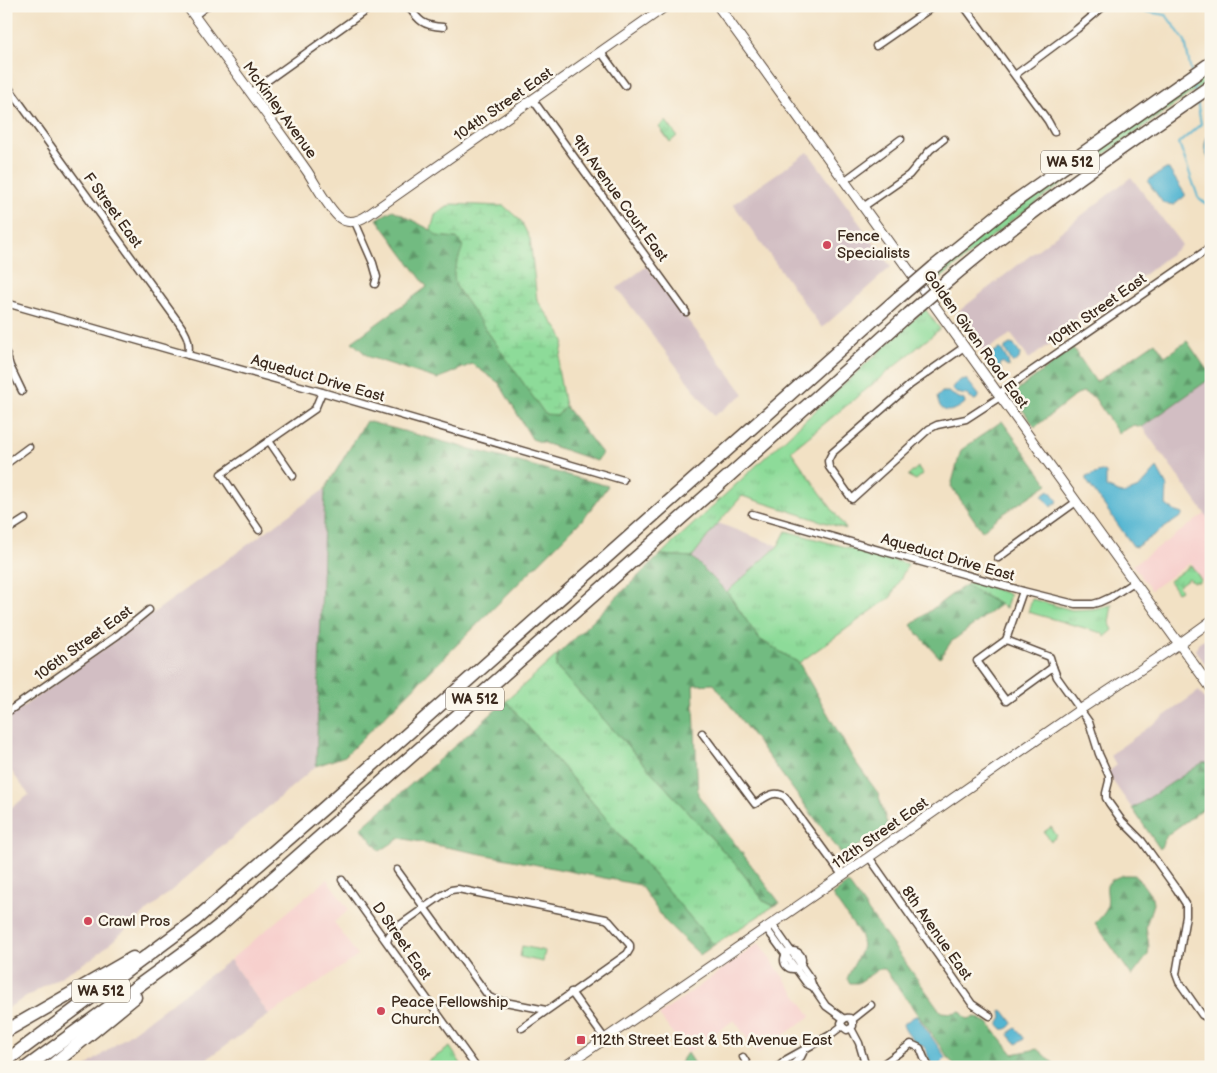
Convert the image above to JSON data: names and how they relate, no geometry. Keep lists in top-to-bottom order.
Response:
{
  "streets": {
    "highway": ["WA 512"],
    "street": [
      "104th Street East",
      "McKinley Avenue",
      "9th Avenue Court East",
      "F Street East",
      "109th Street East",
      "Golden Given Road East",
      "Aqueduct Drive East",
      "106th Street East",
      "112th Street East",
      "8th Avenue East",
      "D Street East"
    ]
  },
  "crossings": [
    ["104th Street East", "McKinley Avenue"],
    ["104th Street East", "9th Avenue Court East"],
    ["F Street East", "Aqueduct Drive East"],
    ["109th Street East", "Golden Given Road East"],
    ["Golden Given Road East", "Aqueduct Drive East"],
    ["Golden Given Road East", "112th Street East"],
    ["112th Street East", "8th Avenue East"]
  ],
  "places": {
    "other": ["Fence Specialists", "Crawl Pros", "Peace Fellowship Church"],
    "transit": ["112th Street East & 5th Avenue East"]
  }
}
